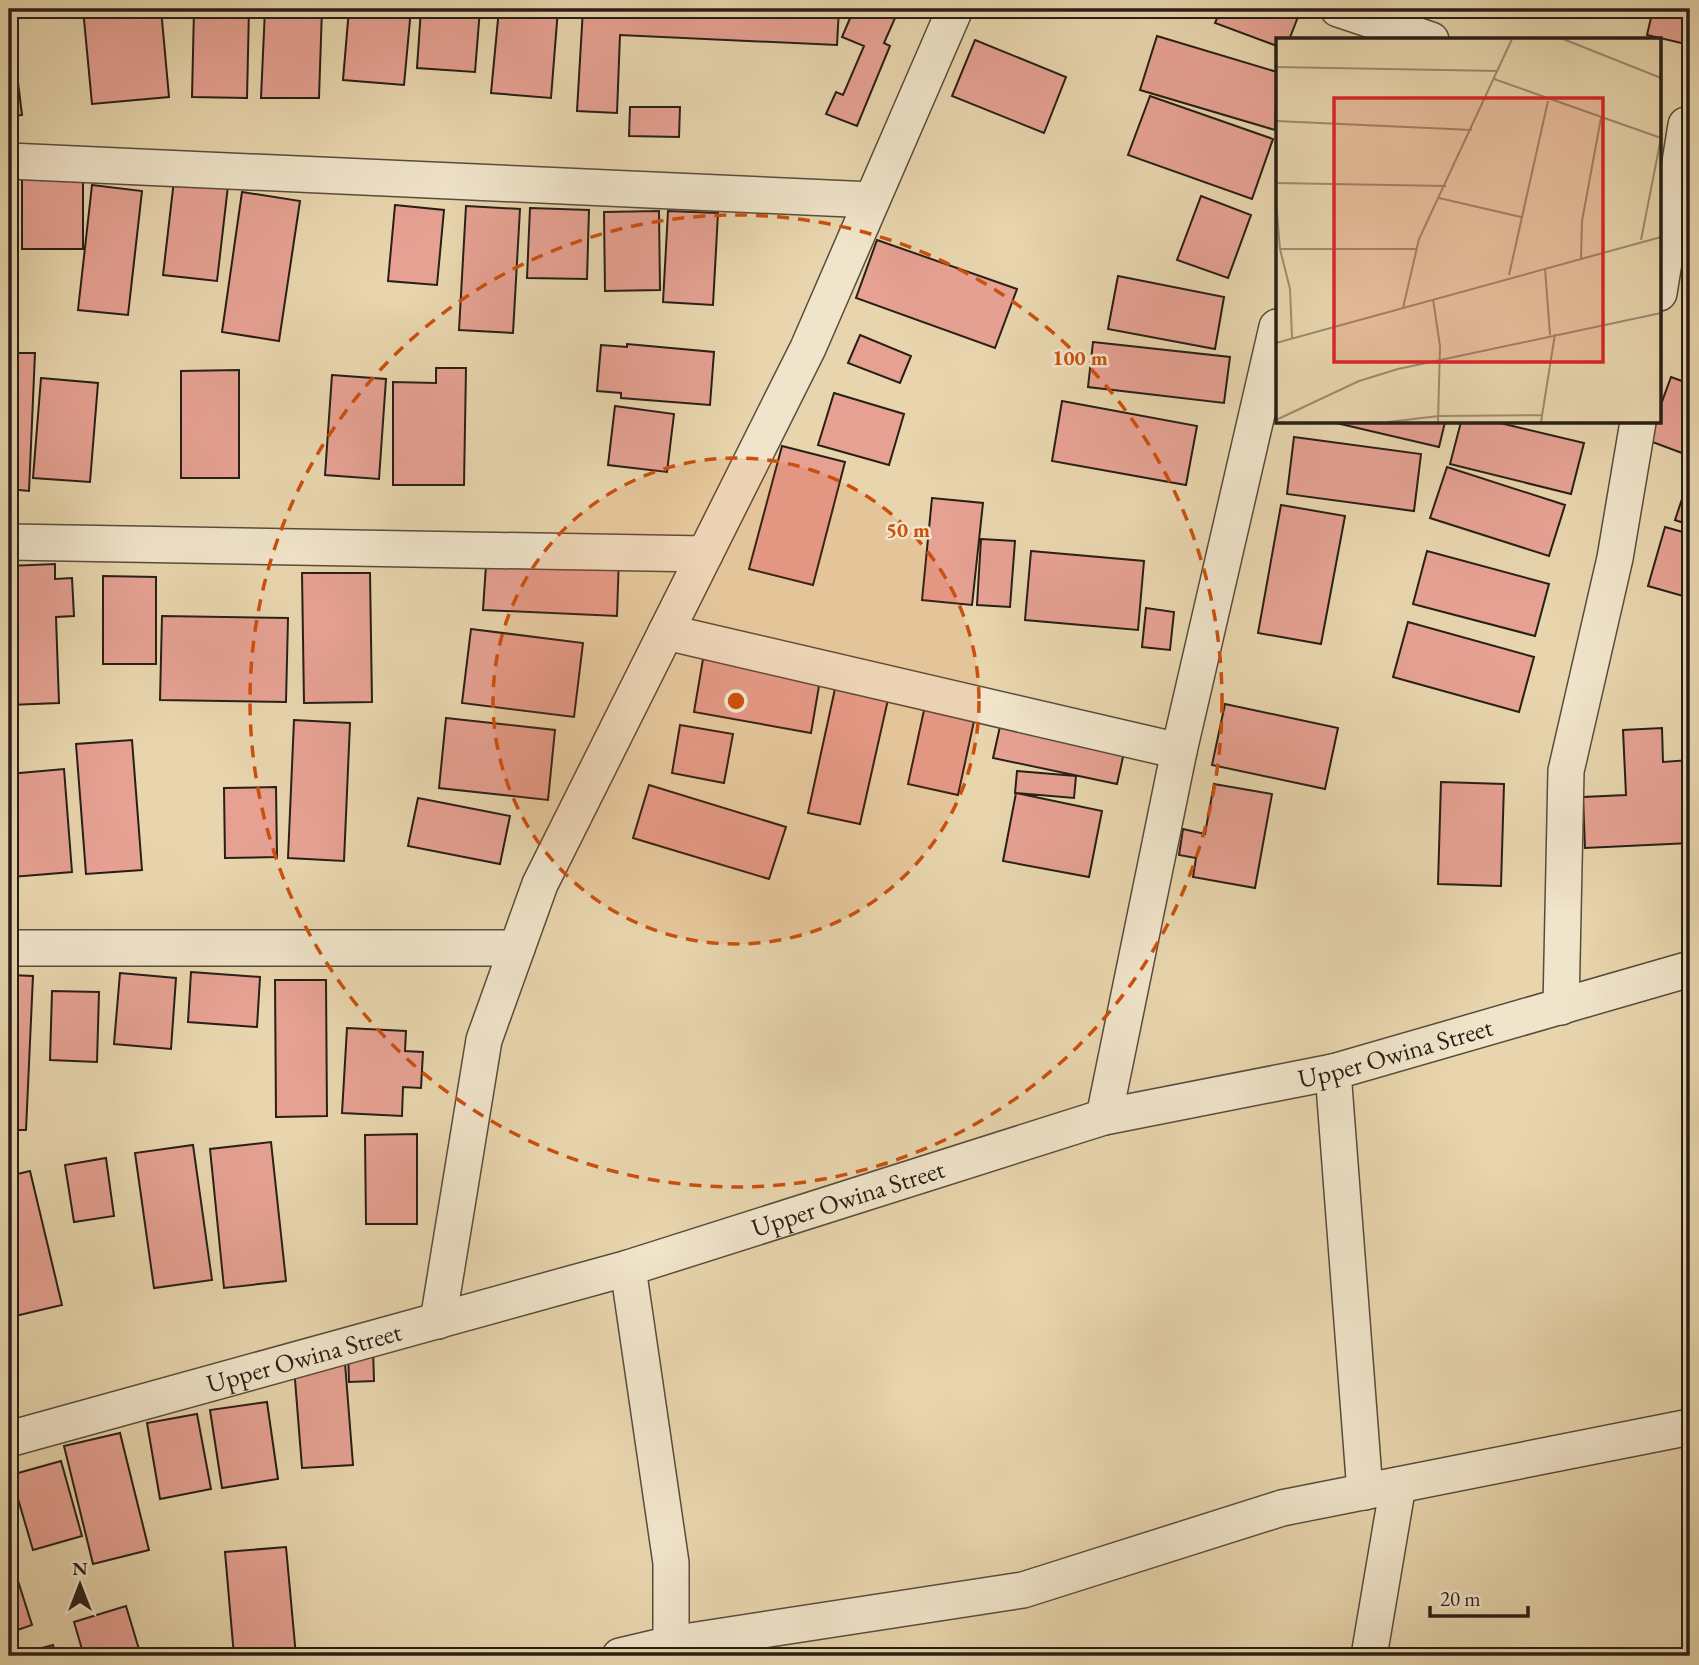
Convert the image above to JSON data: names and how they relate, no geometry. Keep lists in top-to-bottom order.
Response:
{
  "streets": {
    "street": ["Upper Owina Street"]
  },
  "scale_bar": "20 m",
  "north": "top",
  "rings": ["100 m", "50 m"]
}
